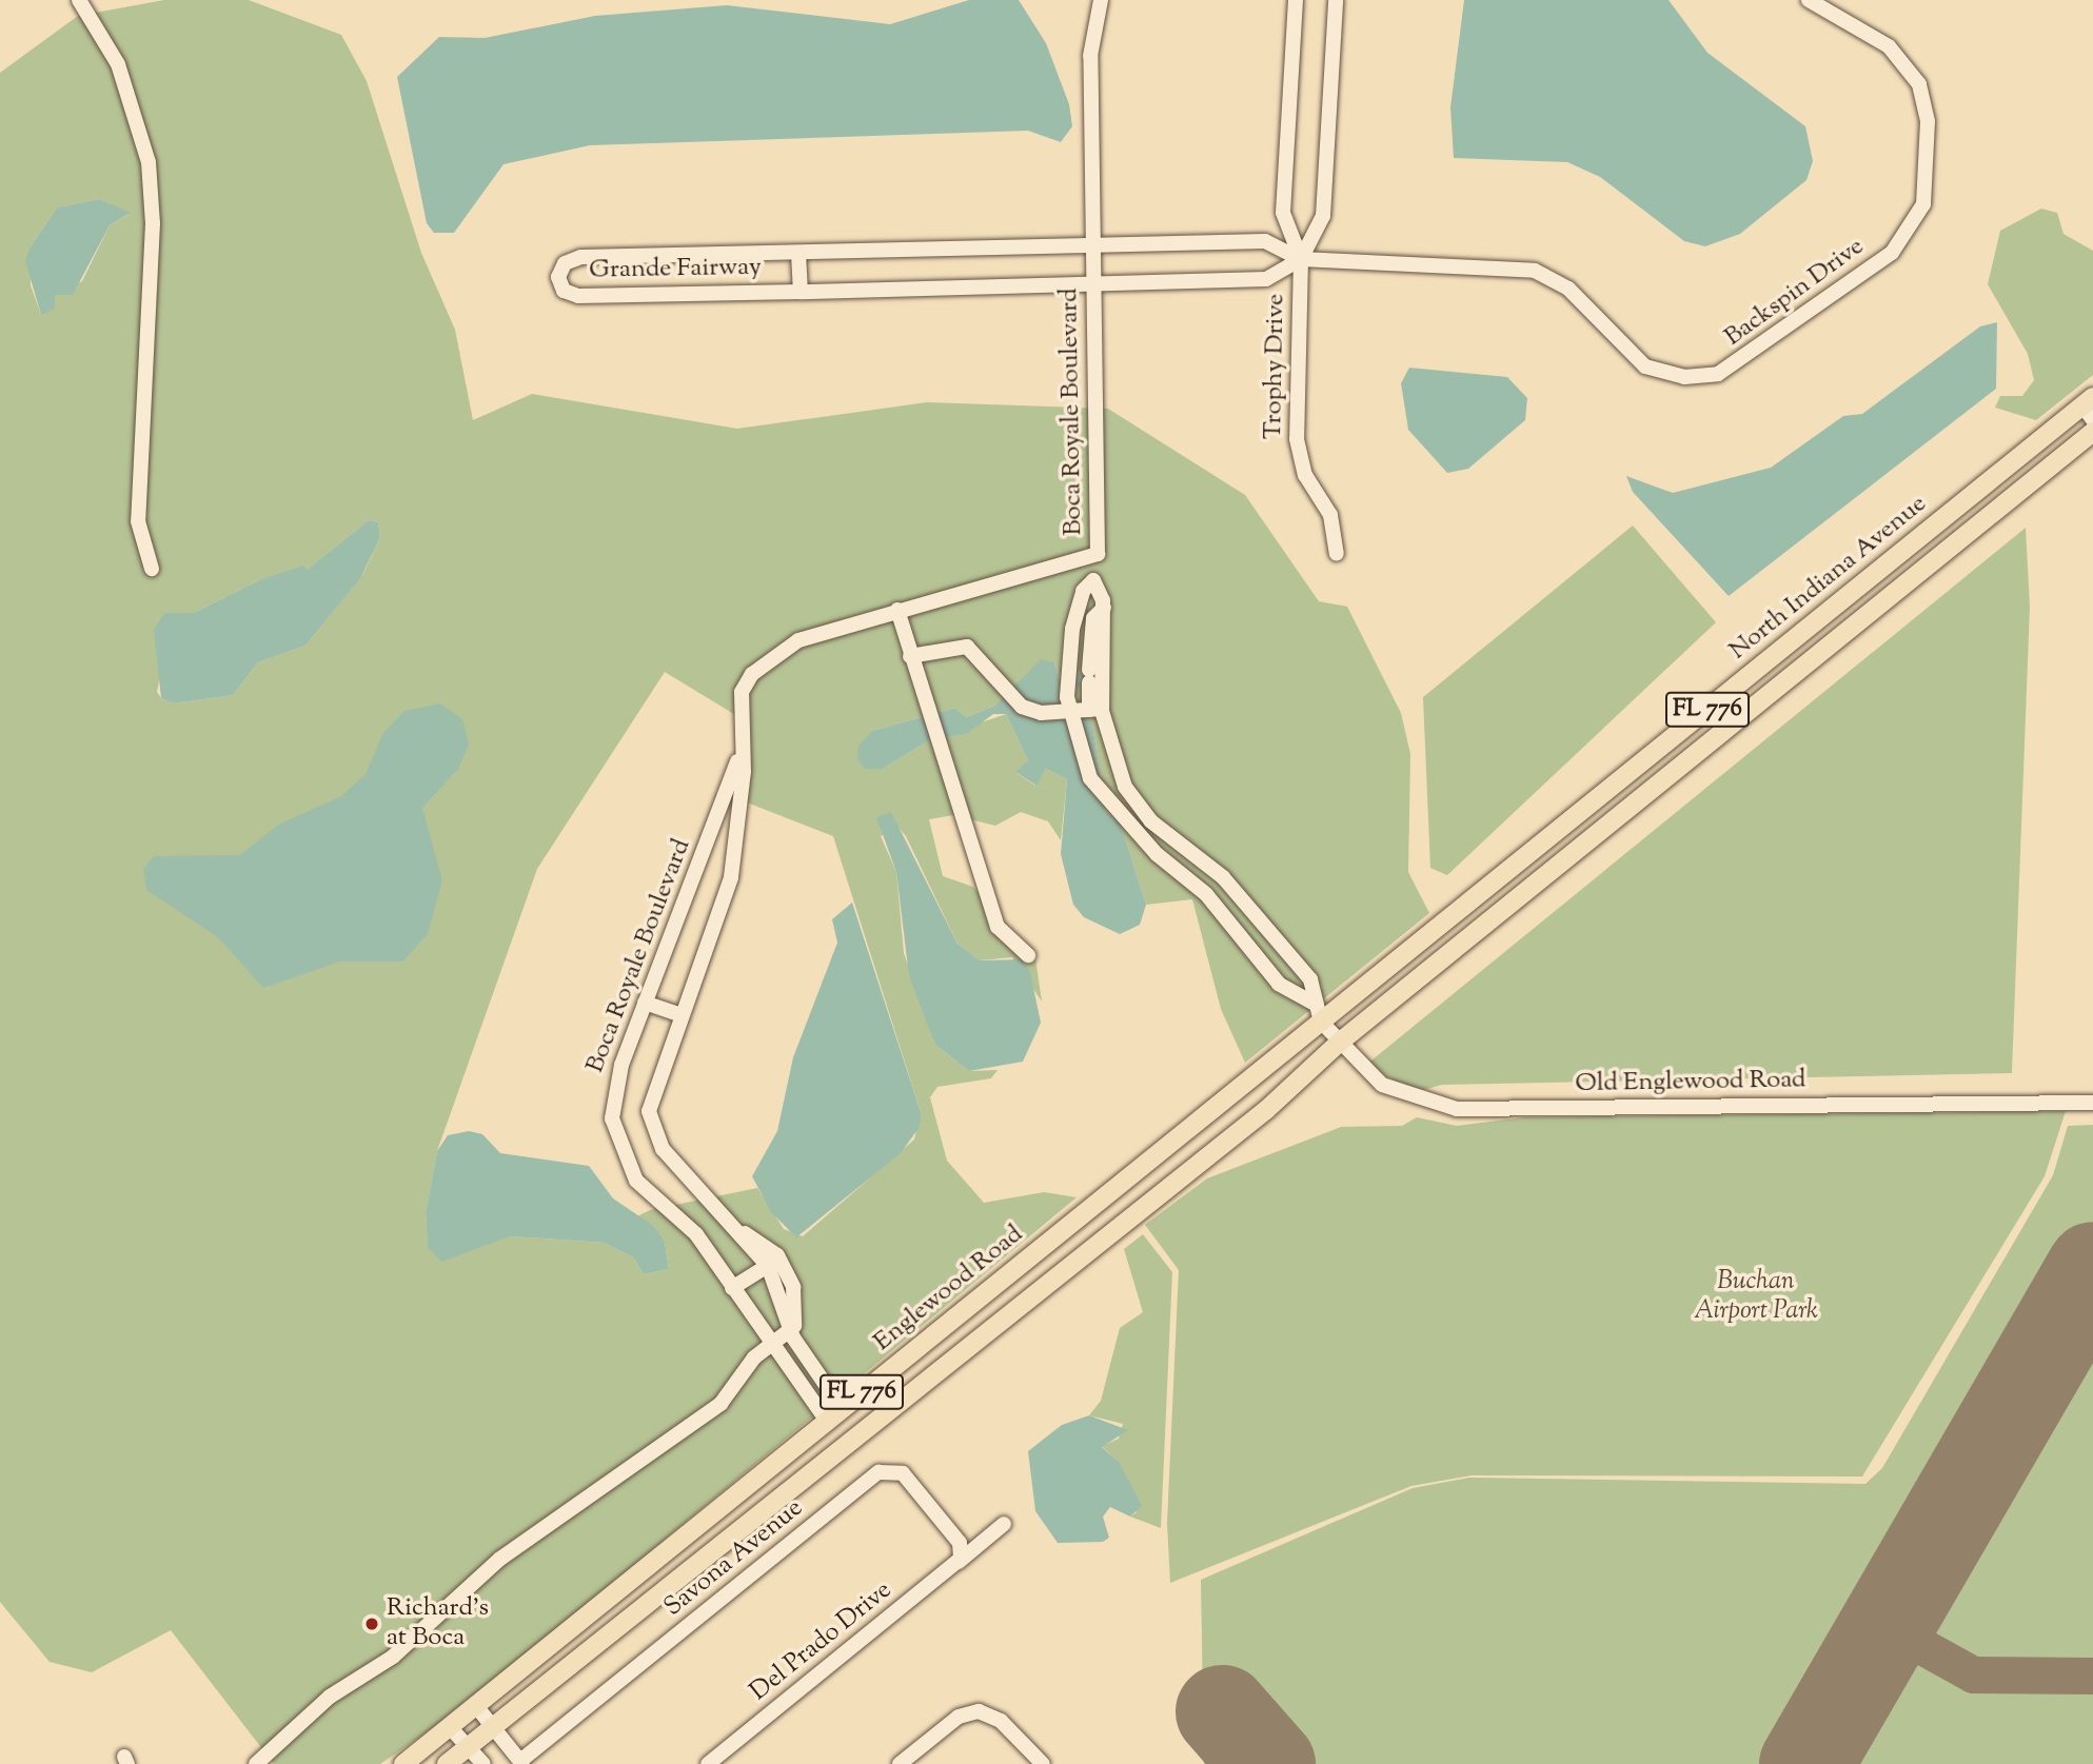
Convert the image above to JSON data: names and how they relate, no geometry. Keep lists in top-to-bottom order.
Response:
{
  "streets": {
    "main road": ["North Indiana Avenue", "FL 776", "Englewood Road"],
    "street": [
      "Grande Fairway",
      "Backspin Drive",
      "Trophy Drive",
      "Boca Royale Boulevard",
      "Old Englewood Road",
      "Savona Avenue",
      "Del Prado Drive"
    ]
  },
  "crossings": [
    ["Grande Fairway", "Backspin Drive"],
    ["Grande Fairway", "Trophy Drive"],
    ["Grande Fairway", "Boca Royale Boulevard"],
    ["Backspin Drive", "Trophy Drive"],
    ["Backspin Drive", "Boca Royale Boulevard"],
    ["Boca Royale Boulevard", "Englewood Road"],
    ["North Indiana Avenue", "FL 776"],
    ["North Indiana Avenue", "Old Englewood Road"],
    ["North Indiana Avenue", "Englewood Road"],
    ["FL 776", "Old Englewood Road"],
    ["Old Englewood Road", "Englewood Road"],
    ["Savona Avenue", "Del Prado Drive"]
  ],
  "parks": ["Buchan Airport Park"],
  "places": ["Richard's at Boca"]
}
